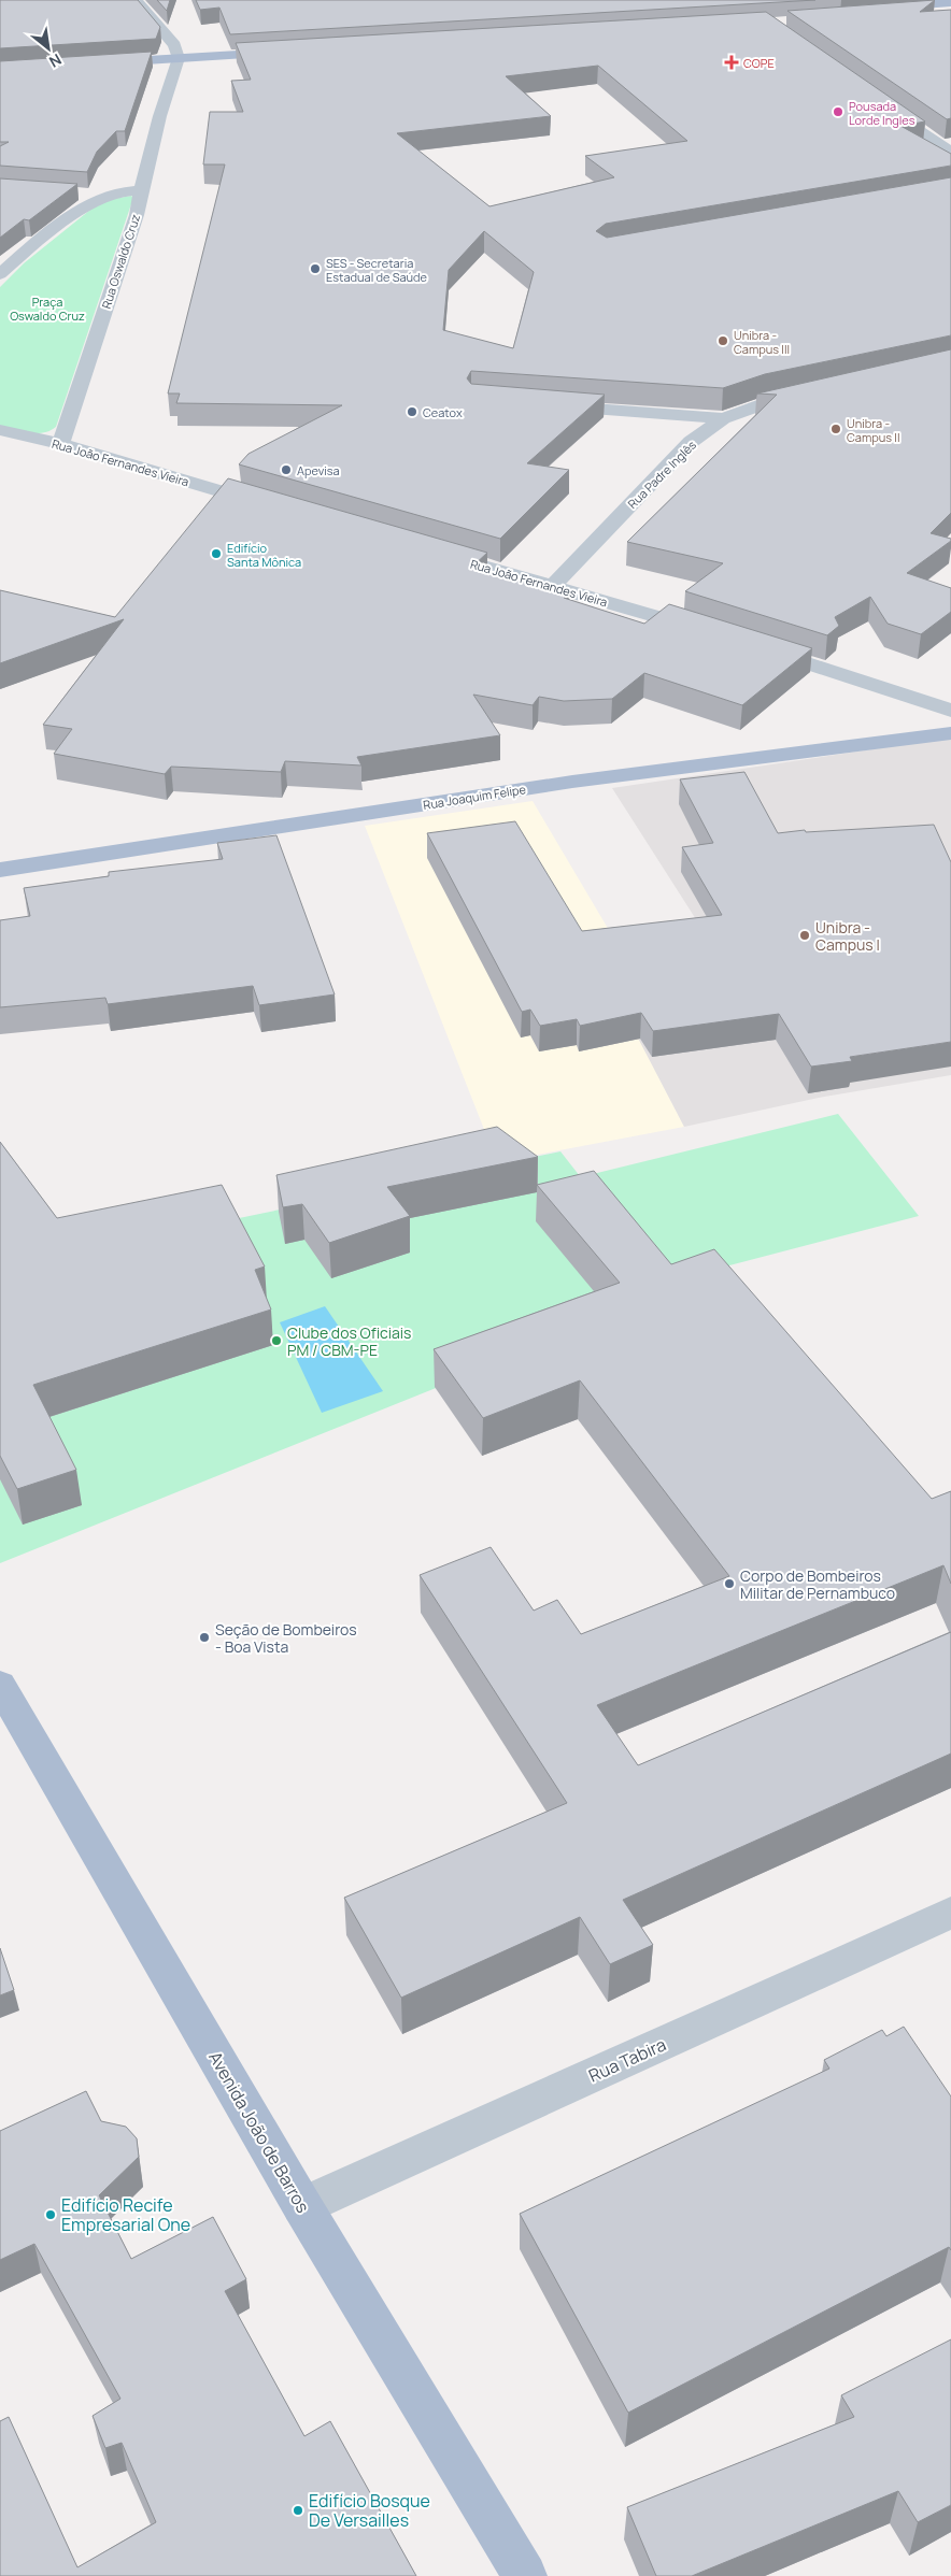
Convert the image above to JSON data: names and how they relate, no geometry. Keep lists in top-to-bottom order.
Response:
{
  "streets": {
    "main road": ["Rua Joaquim Felipe", "Avenida João de Barros"],
    "street": [
      "Rua Oswaldo Cruz",
      "Rua João Fernandes Vieira",
      "Rua Padre Inglês",
      "Rua Tabira"
    ]
  },
  "crossings": [
    ["Rua Oswaldo Cruz", "Rua João Fernandes Vieira"],
    ["Rua João Fernandes Vieira", "Rua Padre Inglês"],
    ["Rua Tabira", "Avenida João de Barros"]
  ],
  "parks": ["Praça Oswaldo Cruz"],
  "places": {
    "health": ["COPE"],
    "other": [
      "Pousada Lorde Ingles",
      "SES - Secretaria Estadual de Saúde",
      "Unibra - Campus III",
      "Ceatox",
      "Unibra - Campus II",
      "Apevisa",
      "Edifício Santa Mônica",
      "Unibra - Campus I",
      "Clube dos Oficiais PM / CBM-PE",
      "Corpo de Bombeiros Militar de Pernambuco",
      "Seção de Bombeiros - Boa Vista",
      "Edifício Recife Empresarial One",
      "Edifício Bosque De Versailles"
    ]
  },
  "north": "bottom right"
}
